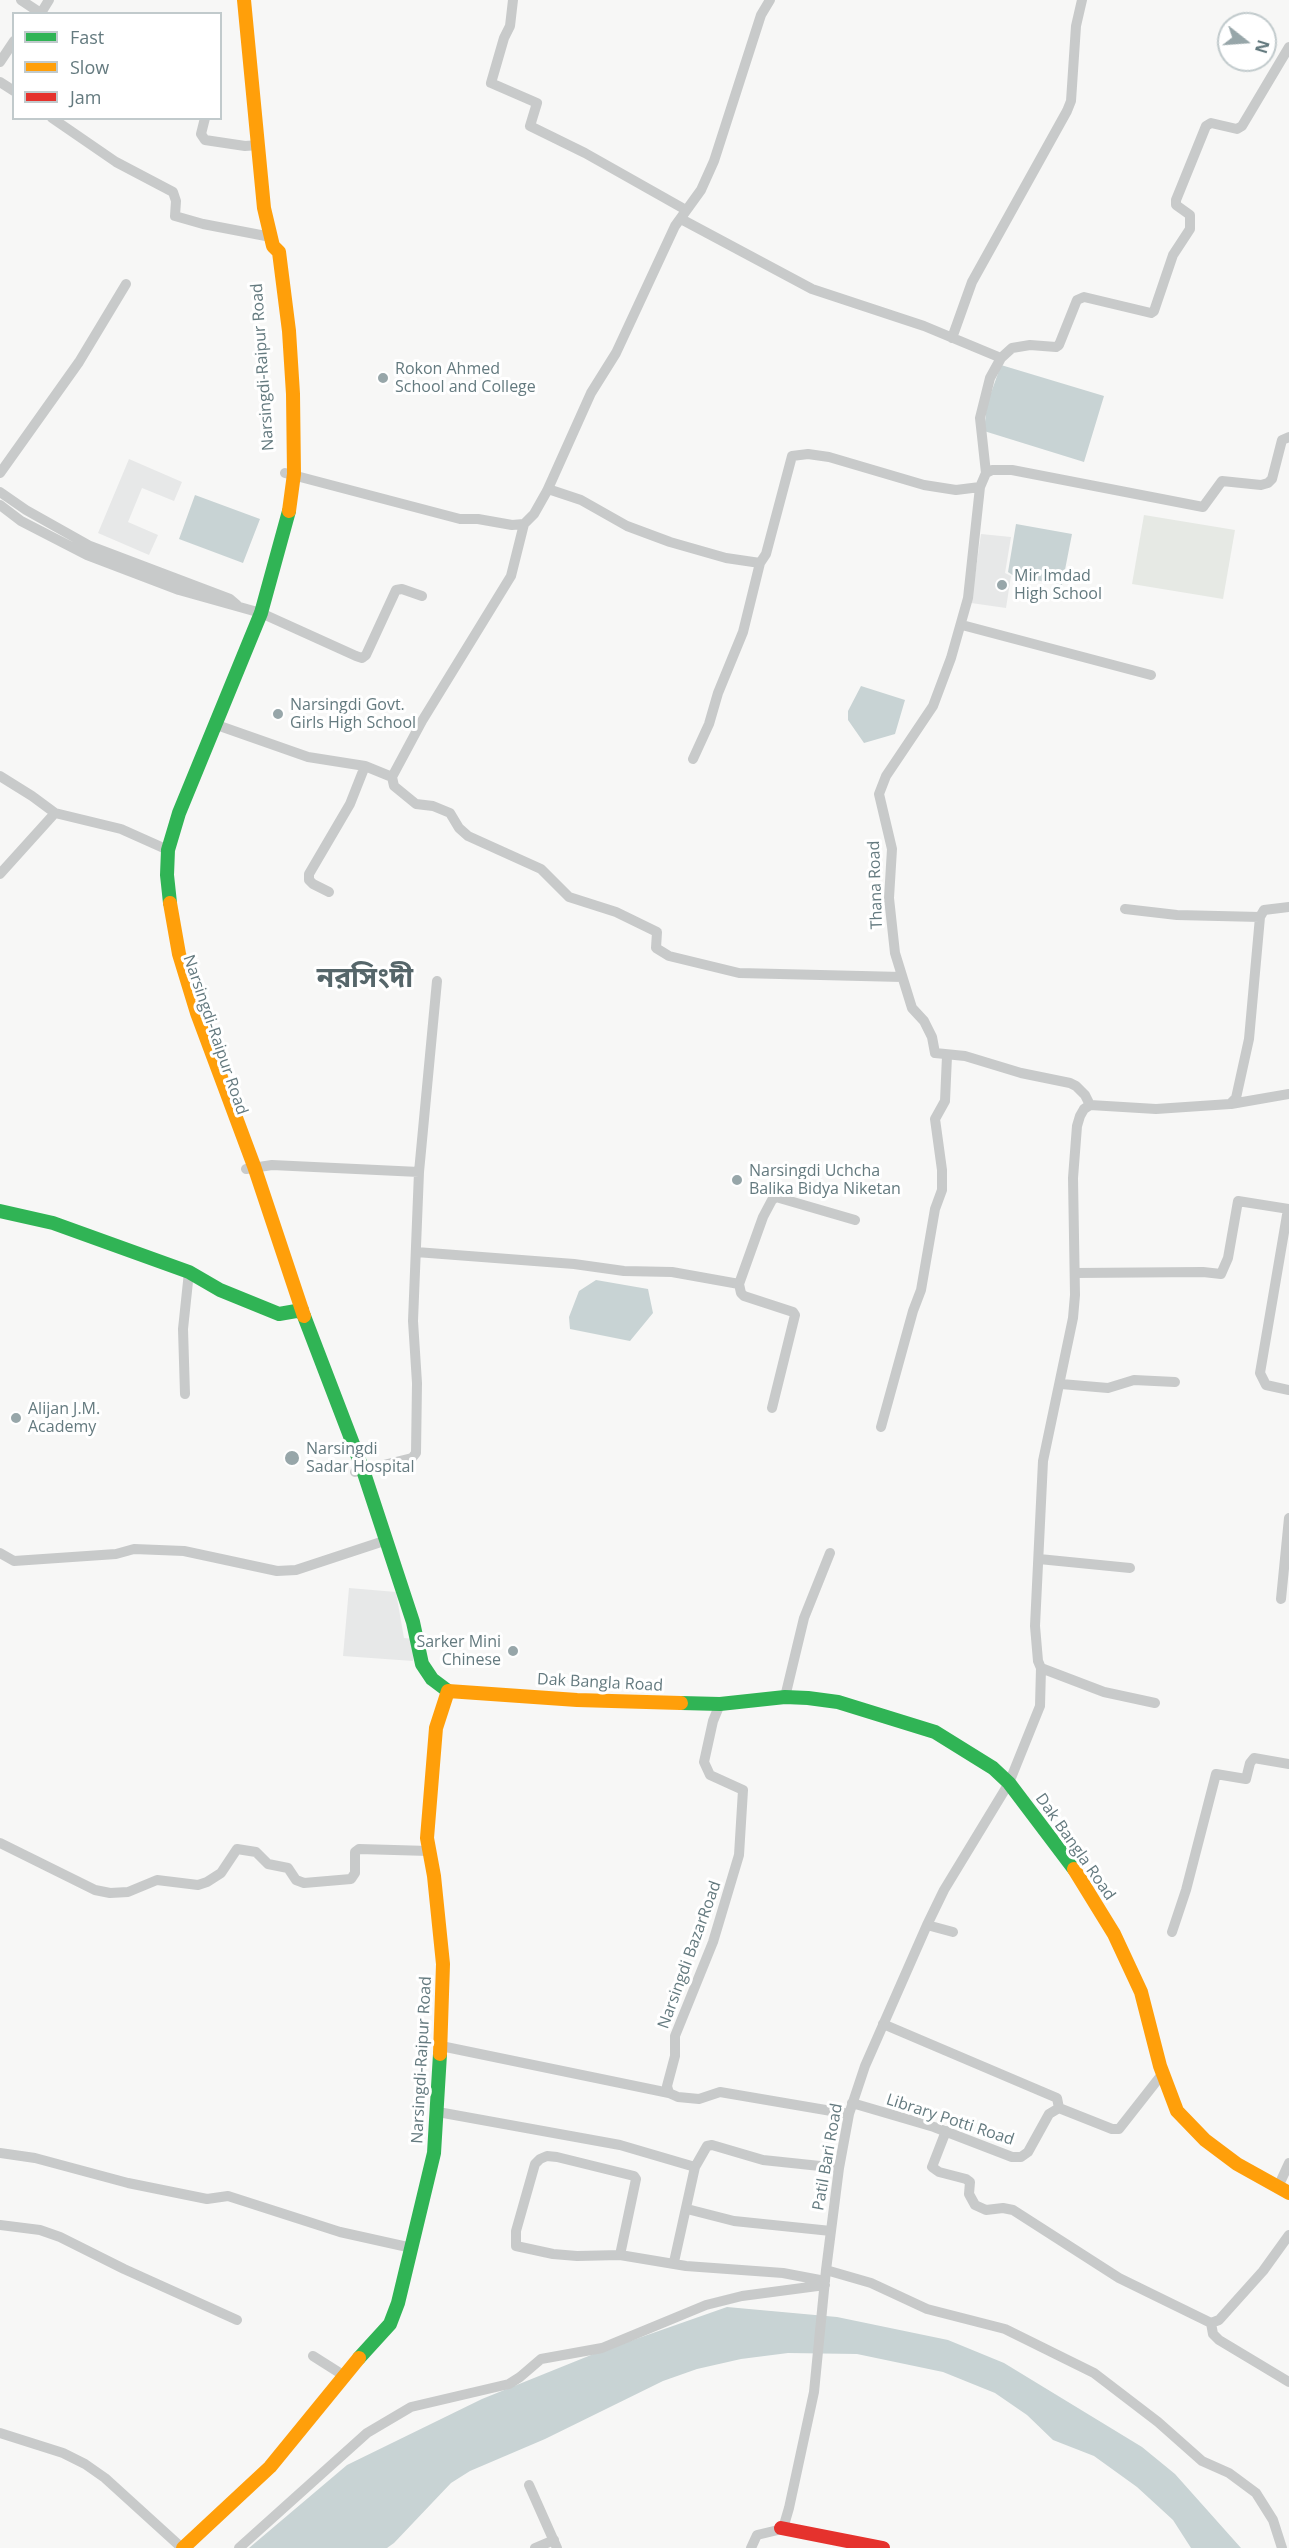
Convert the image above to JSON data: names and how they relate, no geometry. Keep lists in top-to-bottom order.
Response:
{
  "streets": {
    "main road": ["Narsingdi-Raipur Road", "Dak Bangla Road"],
    "street": [
      "Thana Road",
      "Narsingdi BazarRoad",
      "Library Potti Road",
      "Patil Bari Road"
    ]
  },
  "crossings": [
    ["Narsingdi-Raipur Road", "Dak Bangla Road"],
    ["Dak Bangla Road", "Narsingdi BazarRoad"],
    ["Dak Bangla Road", "Patil Bari Road"],
    ["Library Potti Road", "Patil Bari Road"]
  ],
  "districts": ["নরসিংদী"],
  "places": [
    "Rokon Ahmed School and College",
    "Mir Imdad High School",
    "Narsingdi Govt. Girls High School",
    "Narsingdi Uchcha Balika Bidya Niketan",
    "Alijan J.M. Academy",
    "Narsingdi Sadar Hospital",
    "Sarker Mini Chinese"
  ],
  "legend": ["Fast", "Slow", "Jam"],
  "north": "right"
}
